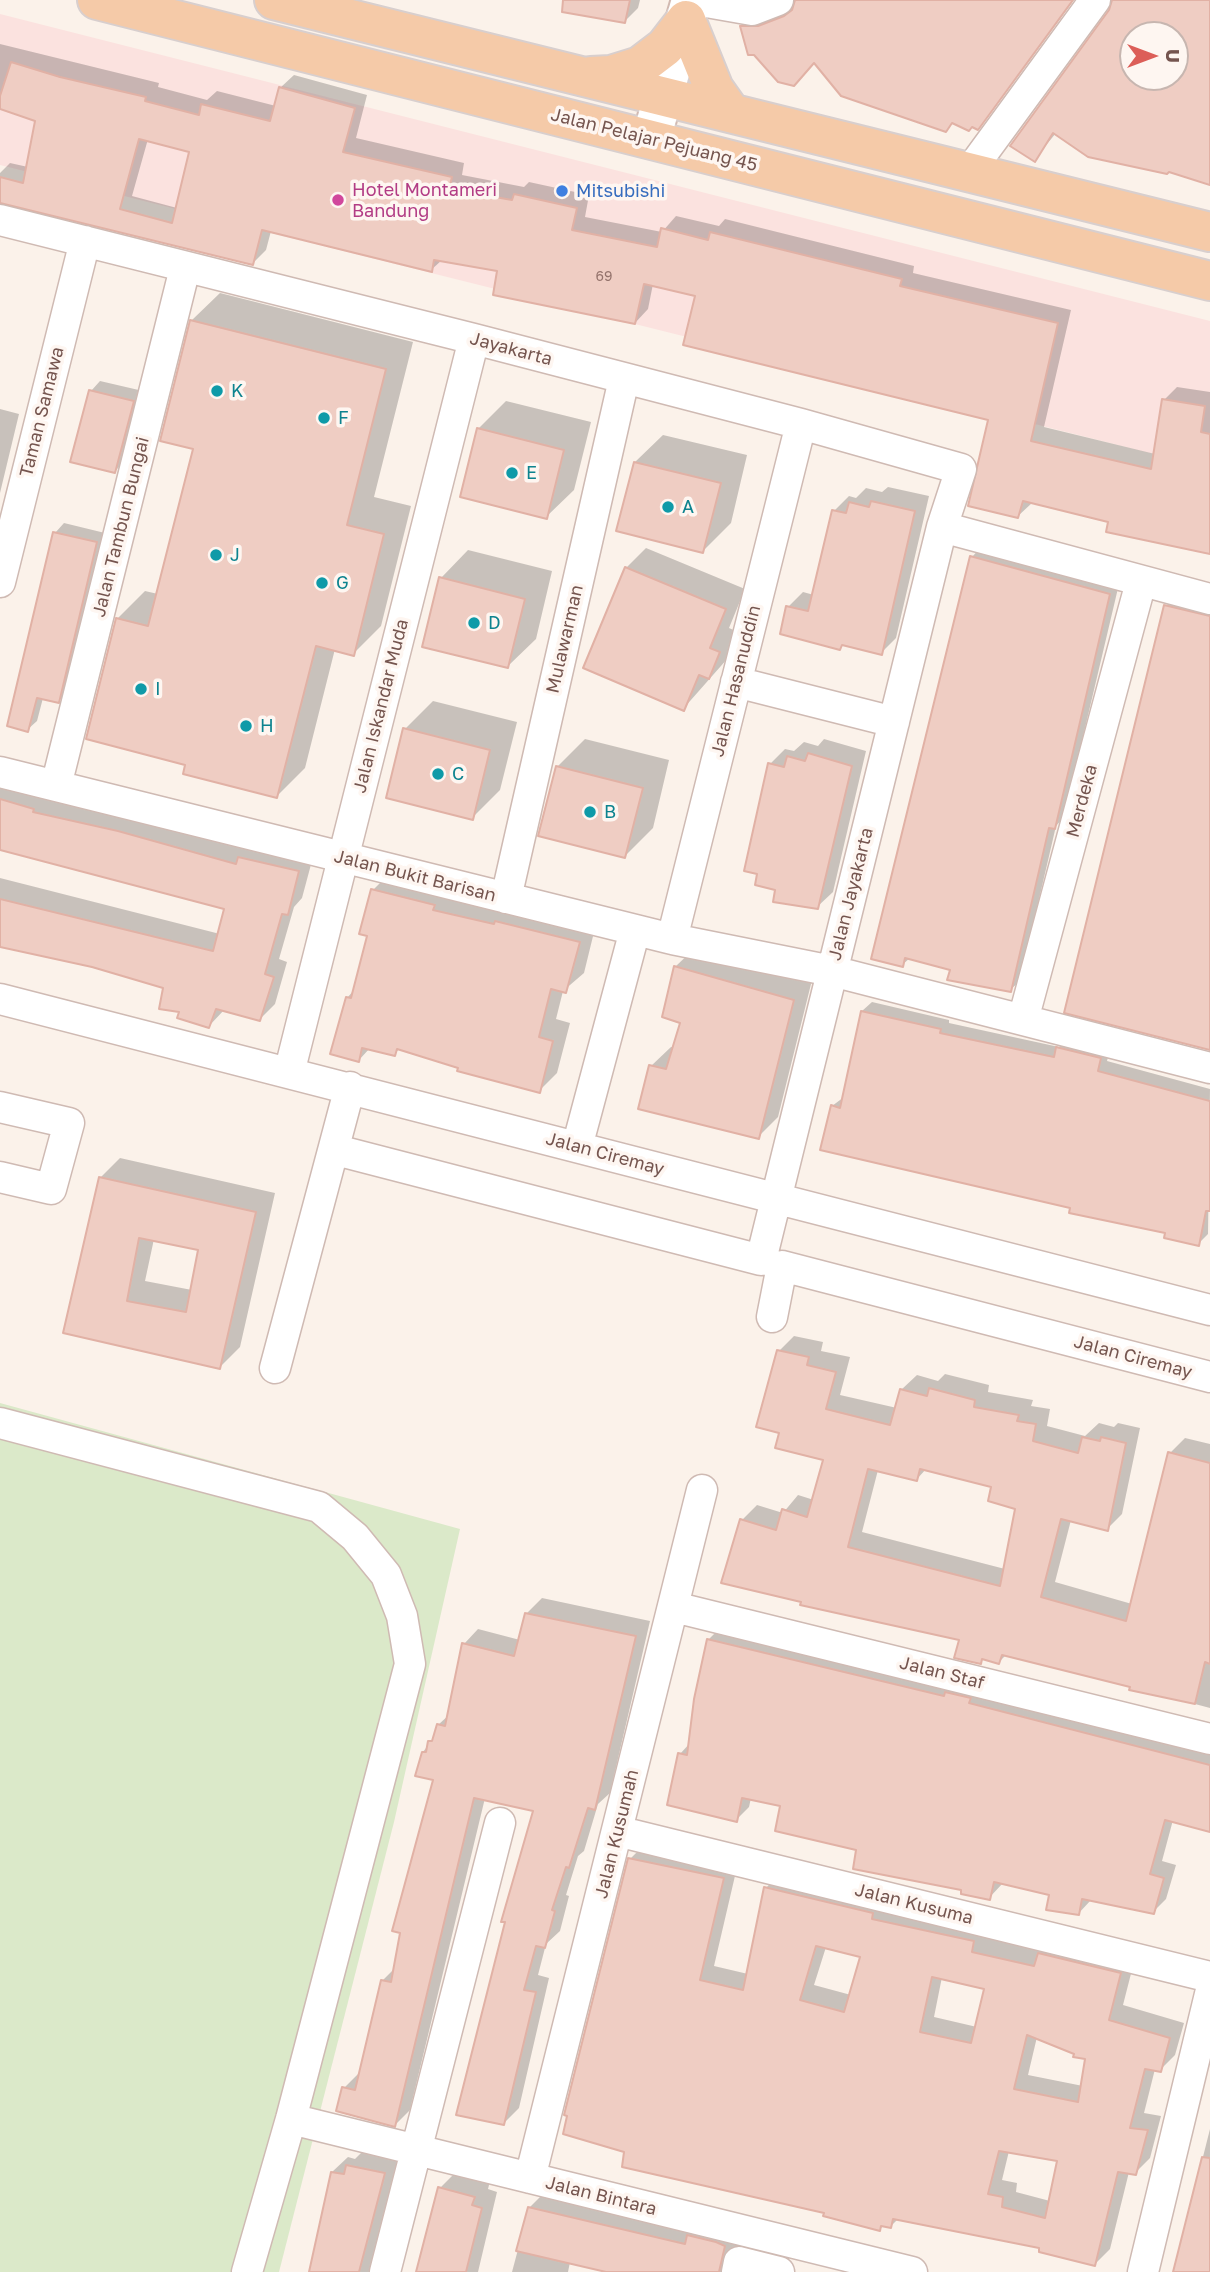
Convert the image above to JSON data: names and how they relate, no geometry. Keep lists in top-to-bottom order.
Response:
{
  "streets": {
    "main road": ["Jalan Pelajar Pejuang 45"],
    "street": [
      "Jayakarta",
      "Taman Samawa",
      "Jalan Tambun Bungai",
      "Mulawarman",
      "Jalan Hasanuddin",
      "Jalan Iskandar Muda",
      "Merdeka",
      "Jalan Bukit Barisan",
      "Jalan Jayakarta",
      "Jalan Ciremay",
      "Jalan Staf",
      "Jalan Kusumah",
      "Jalan Kusuma",
      "Jalan Bintara"
    ]
  },
  "crossings": [
    ["Jayakarta", "Taman Samawa"],
    ["Jayakarta", "Jalan Tambun Bungai"],
    ["Jayakarta", "Mulawarman"],
    ["Jayakarta", "Jalan Hasanuddin"],
    ["Jayakarta", "Jalan Iskandar Muda"],
    ["Jayakarta", "Jalan Jayakarta"],
    ["Jalan Tambun Bungai", "Jalan Bukit Barisan"],
    ["Mulawarman", "Jalan Bukit Barisan"],
    ["Jalan Hasanuddin", "Jalan Bukit Barisan"],
    ["Jalan Iskandar Muda", "Jalan Bukit Barisan"],
    ["Jalan Iskandar Muda", "Jalan Ciremay"],
    ["Merdeka", "Jalan Bukit Barisan"],
    ["Jalan Bukit Barisan", "Jalan Jayakarta"],
    ["Jalan Jayakarta", "Jalan Ciremay"],
    ["Jalan Staf", "Jalan Kusumah"],
    ["Jalan Kusumah", "Jalan Kusuma"],
    ["Jalan Kusumah", "Jalan Bintara"]
  ],
  "places": [
    "Mitsubishi",
    "Hotel Montameri Bandung",
    "K",
    "F",
    "E",
    "A",
    "J",
    "G",
    "D",
    "I",
    "H",
    "C",
    "B"
  ],
  "house_numbers": ["69"],
  "north": "right"
}
